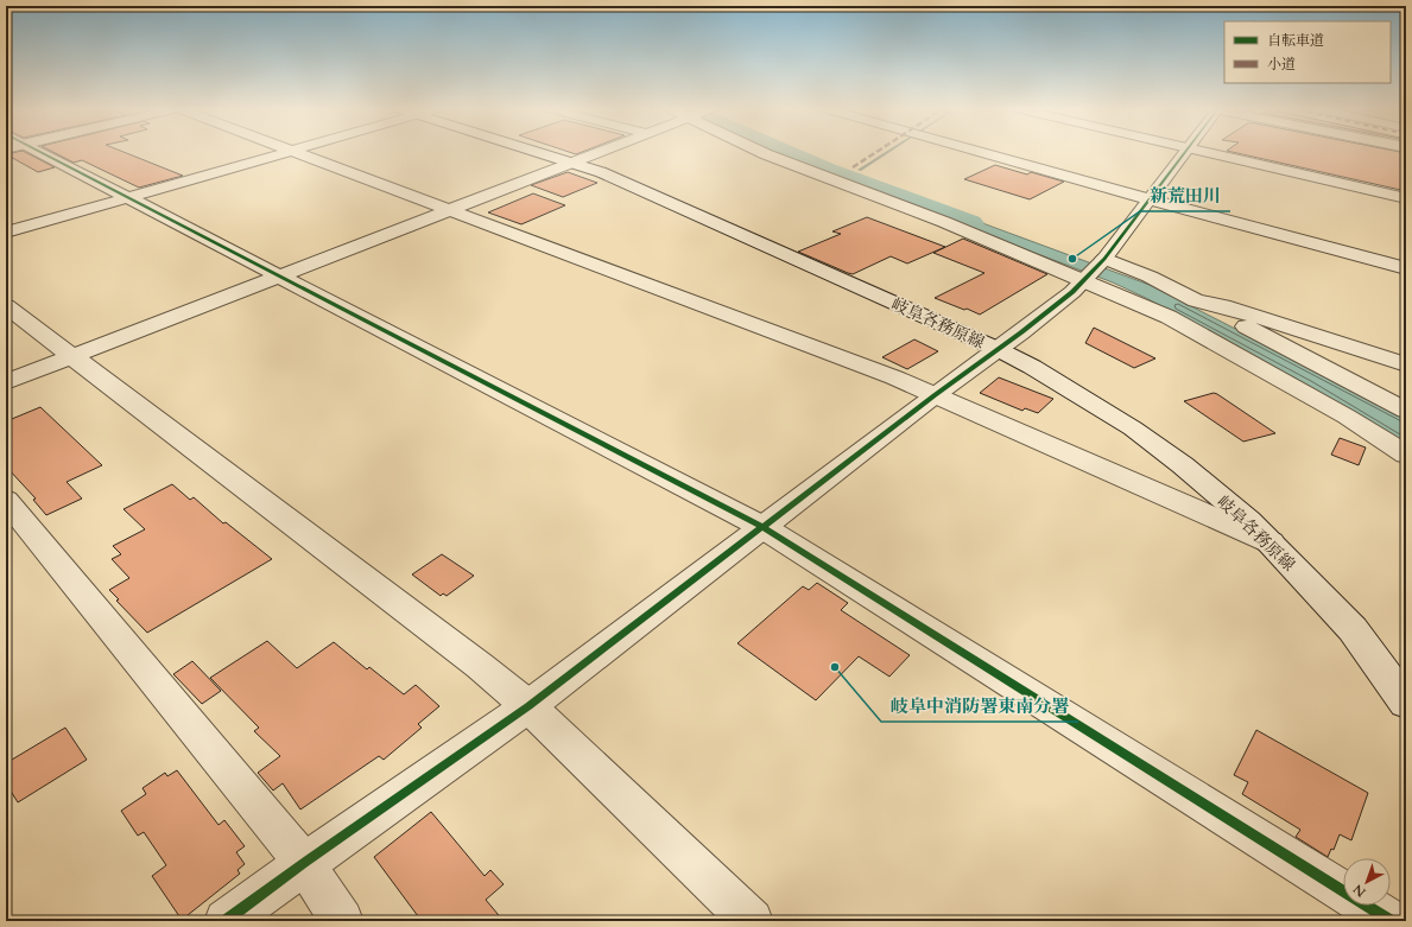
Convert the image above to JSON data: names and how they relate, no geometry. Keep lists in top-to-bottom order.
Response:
{
  "streets": {
    "street": ["岐阜各務原線"]
  },
  "places": ["新荒田川", "岐阜中消防署東南分署"],
  "legend": ["自転車道", "小道"],
  "north": "bottom left"
}
